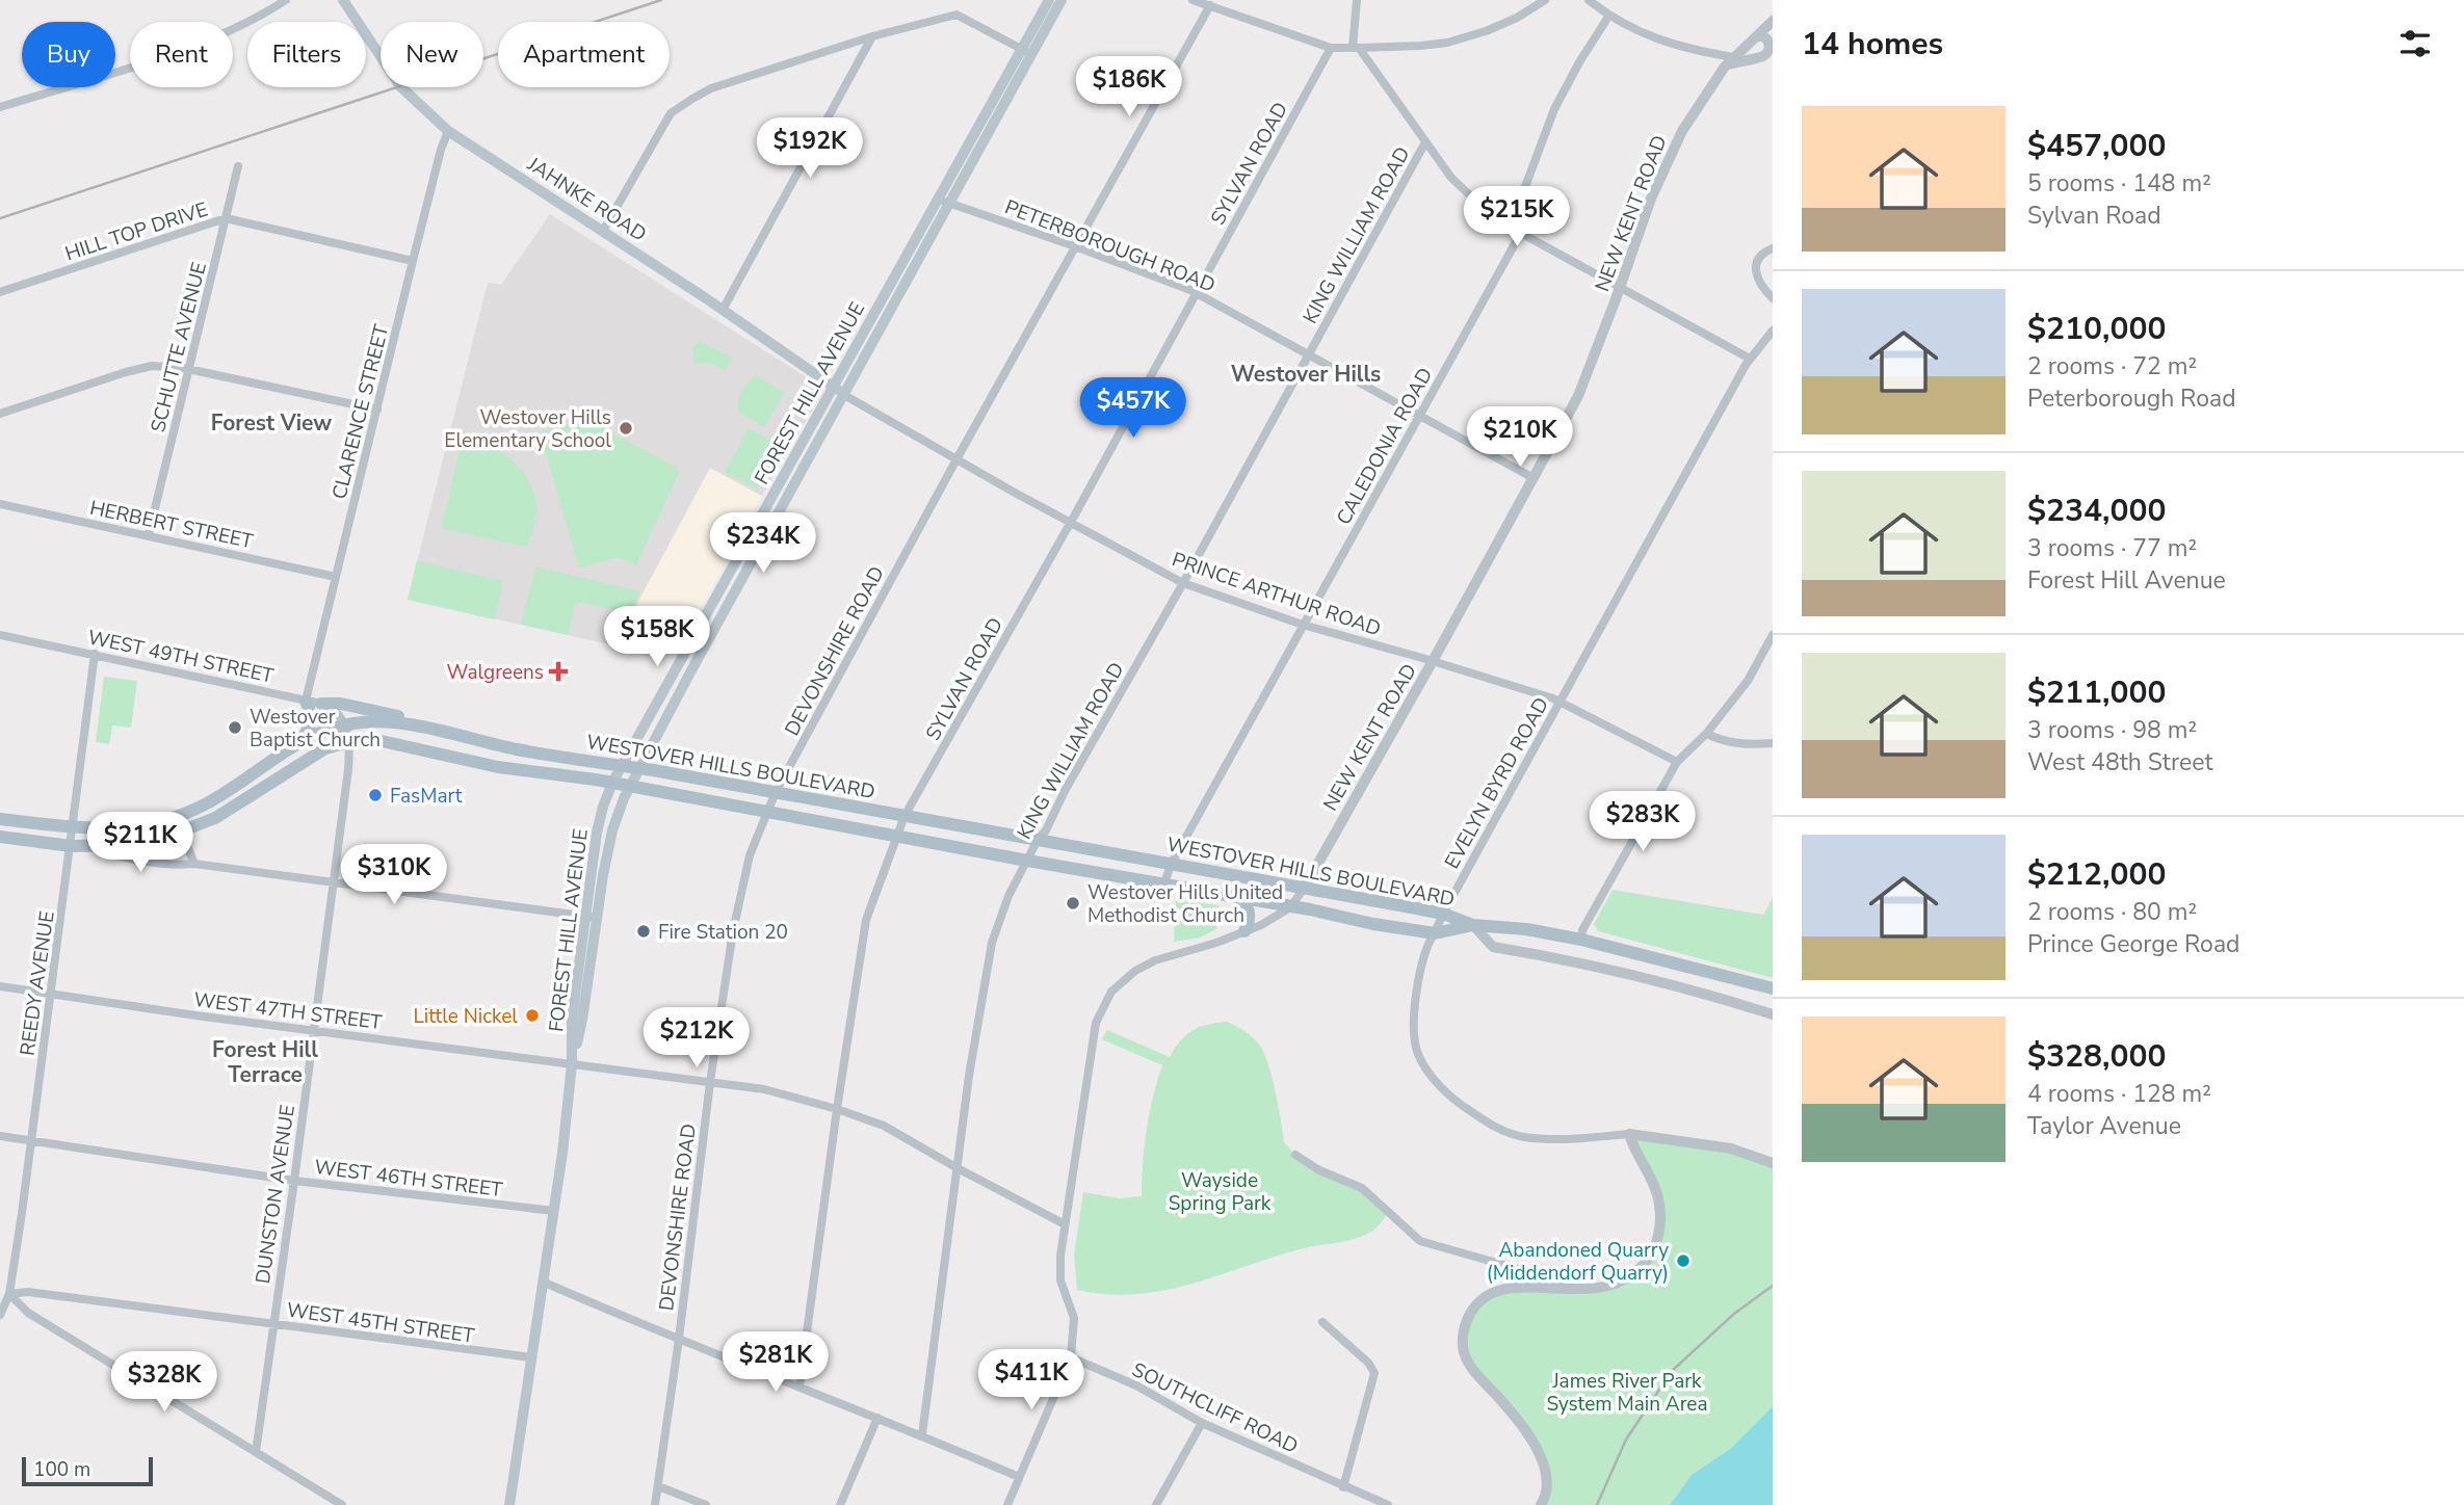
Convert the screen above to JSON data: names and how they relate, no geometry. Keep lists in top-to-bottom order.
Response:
{
  "streets": {
    "main road": ["JAHNKE ROAD", "FOREST HILL AVENUE", "WESTOVER HILLS BOULEVARD"],
    "street": [
      "SYLVAN ROAD",
      "NEW KENT ROAD",
      "HILL TOP DRIVE",
      "KING WILLIAM ROAD",
      "PETERBOROUGH ROAD",
      "SCHUTTE AVENUE",
      "CLARENCE STREET",
      "CALEDONIA ROAD",
      "HERBERT STREET",
      "PRINCE ARTHUR ROAD",
      "DEVONSHIRE ROAD",
      "WEST 49TH STREET",
      "EVELYN BYRD ROAD",
      "REEDY AVENUE",
      "WEST 47TH STREET",
      "WEST 46TH STREET",
      "DUNSTON AVENUE",
      "WEST 45TH STREET",
      "SOUTHCLIFF ROAD"
    ]
  },
  "crossings": [
    ["SYLVAN ROAD", "PETERBOROUGH ROAD"],
    ["SYLVAN ROAD", "PRINCE ARTHUR ROAD"],
    ["SYLVAN ROAD", "WESTOVER HILLS BOULEVARD"],
    ["SYLVAN ROAD", "WEST 47TH STREET"],
    ["JAHNKE ROAD", "FOREST HILL AVENUE"],
    ["JAHNKE ROAD", "CLARENCE STREET"],
    ["JAHNKE ROAD", "PRINCE ARTHUR ROAD"],
    ["NEW KENT ROAD", "PETERBOROUGH ROAD"],
    ["NEW KENT ROAD", "PRINCE ARTHUR ROAD"],
    ["NEW KENT ROAD", "WESTOVER HILLS BOULEVARD"],
    ["NEW KENT ROAD", "WEST 47TH STREET"],
    ["NEW KENT ROAD", "SOUTHCLIFF ROAD"],
    ["HILL TOP DRIVE", "SCHUTTE AVENUE"],
    ["HILL TOP DRIVE", "CLARENCE STREET"],
    ["KING WILLIAM ROAD", "PETERBOROUGH ROAD"],
    ["KING WILLIAM ROAD", "PRINCE ARTHUR ROAD"],
    ["KING WILLIAM ROAD", "WESTOVER HILLS BOULEVARD"],
    ["KING WILLIAM ROAD", "WEST 47TH STREET"],
    ["PETERBOROUGH ROAD", "FOREST HILL AVENUE"],
    ["PETERBOROUGH ROAD", "CALEDONIA ROAD"],
    ["PETERBOROUGH ROAD", "DEVONSHIRE ROAD"],
    ["SCHUTTE AVENUE", "HERBERT STREET"],
    ["FOREST HILL AVENUE", "PRINCE ARTHUR ROAD"],
    ["FOREST HILL AVENUE", "WESTOVER HILLS BOULEVARD"],
    ["FOREST HILL AVENUE", "WEST 47TH STREET"],
    ["FOREST HILL AVENUE", "WEST 46TH STREET"],
    ["FOREST HILL AVENUE", "WEST 45TH STREET"],
    ["CLARENCE STREET", "HERBERT STREET"],
    ["CLARENCE STREET", "WEST 49TH STREET"],
    ["CALEDONIA ROAD", "PRINCE ARTHUR ROAD"],
    ["CALEDONIA ROAD", "WESTOVER HILLS BOULEVARD"],
    ["PRINCE ARTHUR ROAD", "DEVONSHIRE ROAD"],
    ["PRINCE ARTHUR ROAD", "EVELYN BYRD ROAD"],
    ["DEVONSHIRE ROAD", "WESTOVER HILLS BOULEVARD"],
    ["DEVONSHIRE ROAD", "WEST 47TH STREET"],
    ["WEST 49TH STREET", "REEDY AVENUE"],
    ["WESTOVER HILLS BOULEVARD", "EVELYN BYRD ROAD"],
    ["WESTOVER HILLS BOULEVARD", "REEDY AVENUE"],
    ["WESTOVER HILLS BOULEVARD", "DUNSTON AVENUE"],
    ["REEDY AVENUE", "WEST 47TH STREET"],
    ["REEDY AVENUE", "WEST 46TH STREET"],
    ["REEDY AVENUE", "WEST 45TH STREET"],
    ["WEST 47TH STREET", "DUNSTON AVENUE"],
    ["WEST 46TH STREET", "DUNSTON AVENUE"],
    ["DUNSTON AVENUE", "WEST 45TH STREET"]
  ],
  "districts": ["Westover Hills", "Forest View", "Forest Hill Terrace"],
  "parks": ["Wayside Spring Park", "James River Park System Main Area"],
  "places": {
    "other": [
      "Westover Hills Elementary School",
      "Westover Baptist Church",
      "FasMart",
      "Westover Hills United Methodist Church",
      "Fire Station 20",
      "Little Nickel",
      "Abandoned Quarry (Middendorf Quarry)"
    ],
    "health": ["Walgreens"]
  },
  "scale_bar": "100 m",
  "page": {
    "heading": "14 homes",
    "chip": [
      "Buy",
      "Rent",
      "Filters",
      "New",
      "Apartment"
    ],
    "price": [
      "$186K",
      "$192K",
      "$215K",
      "$457K",
      "$210K",
      "$234K",
      "$158K",
      "$283K",
      "$211K",
      "$310K",
      "$212K",
      "$281K",
      "$411K",
      "$328K"
    ],
    "list": [
      {
        "name": "$457,000",
        "note": "5 rooms · 148 m² · Sylvan Road"
      },
      {
        "name": "$210,000",
        "note": "2 rooms · 72 m² · Peterborough Road"
      },
      {
        "name": "$234,000",
        "note": "3 rooms · 77 m² · Forest Hill Avenue"
      },
      {
        "name": "$211,000",
        "note": "3 rooms · 98 m² · West 48th Street"
      },
      {
        "name": "$212,000",
        "note": "2 rooms · 80 m² · Prince George Road"
      },
      {
        "name": "$328,000",
        "note": "4 rooms · 128 m² · Taylor Avenue"
      }
    ],
    "scale": "100 m"
  }
}
